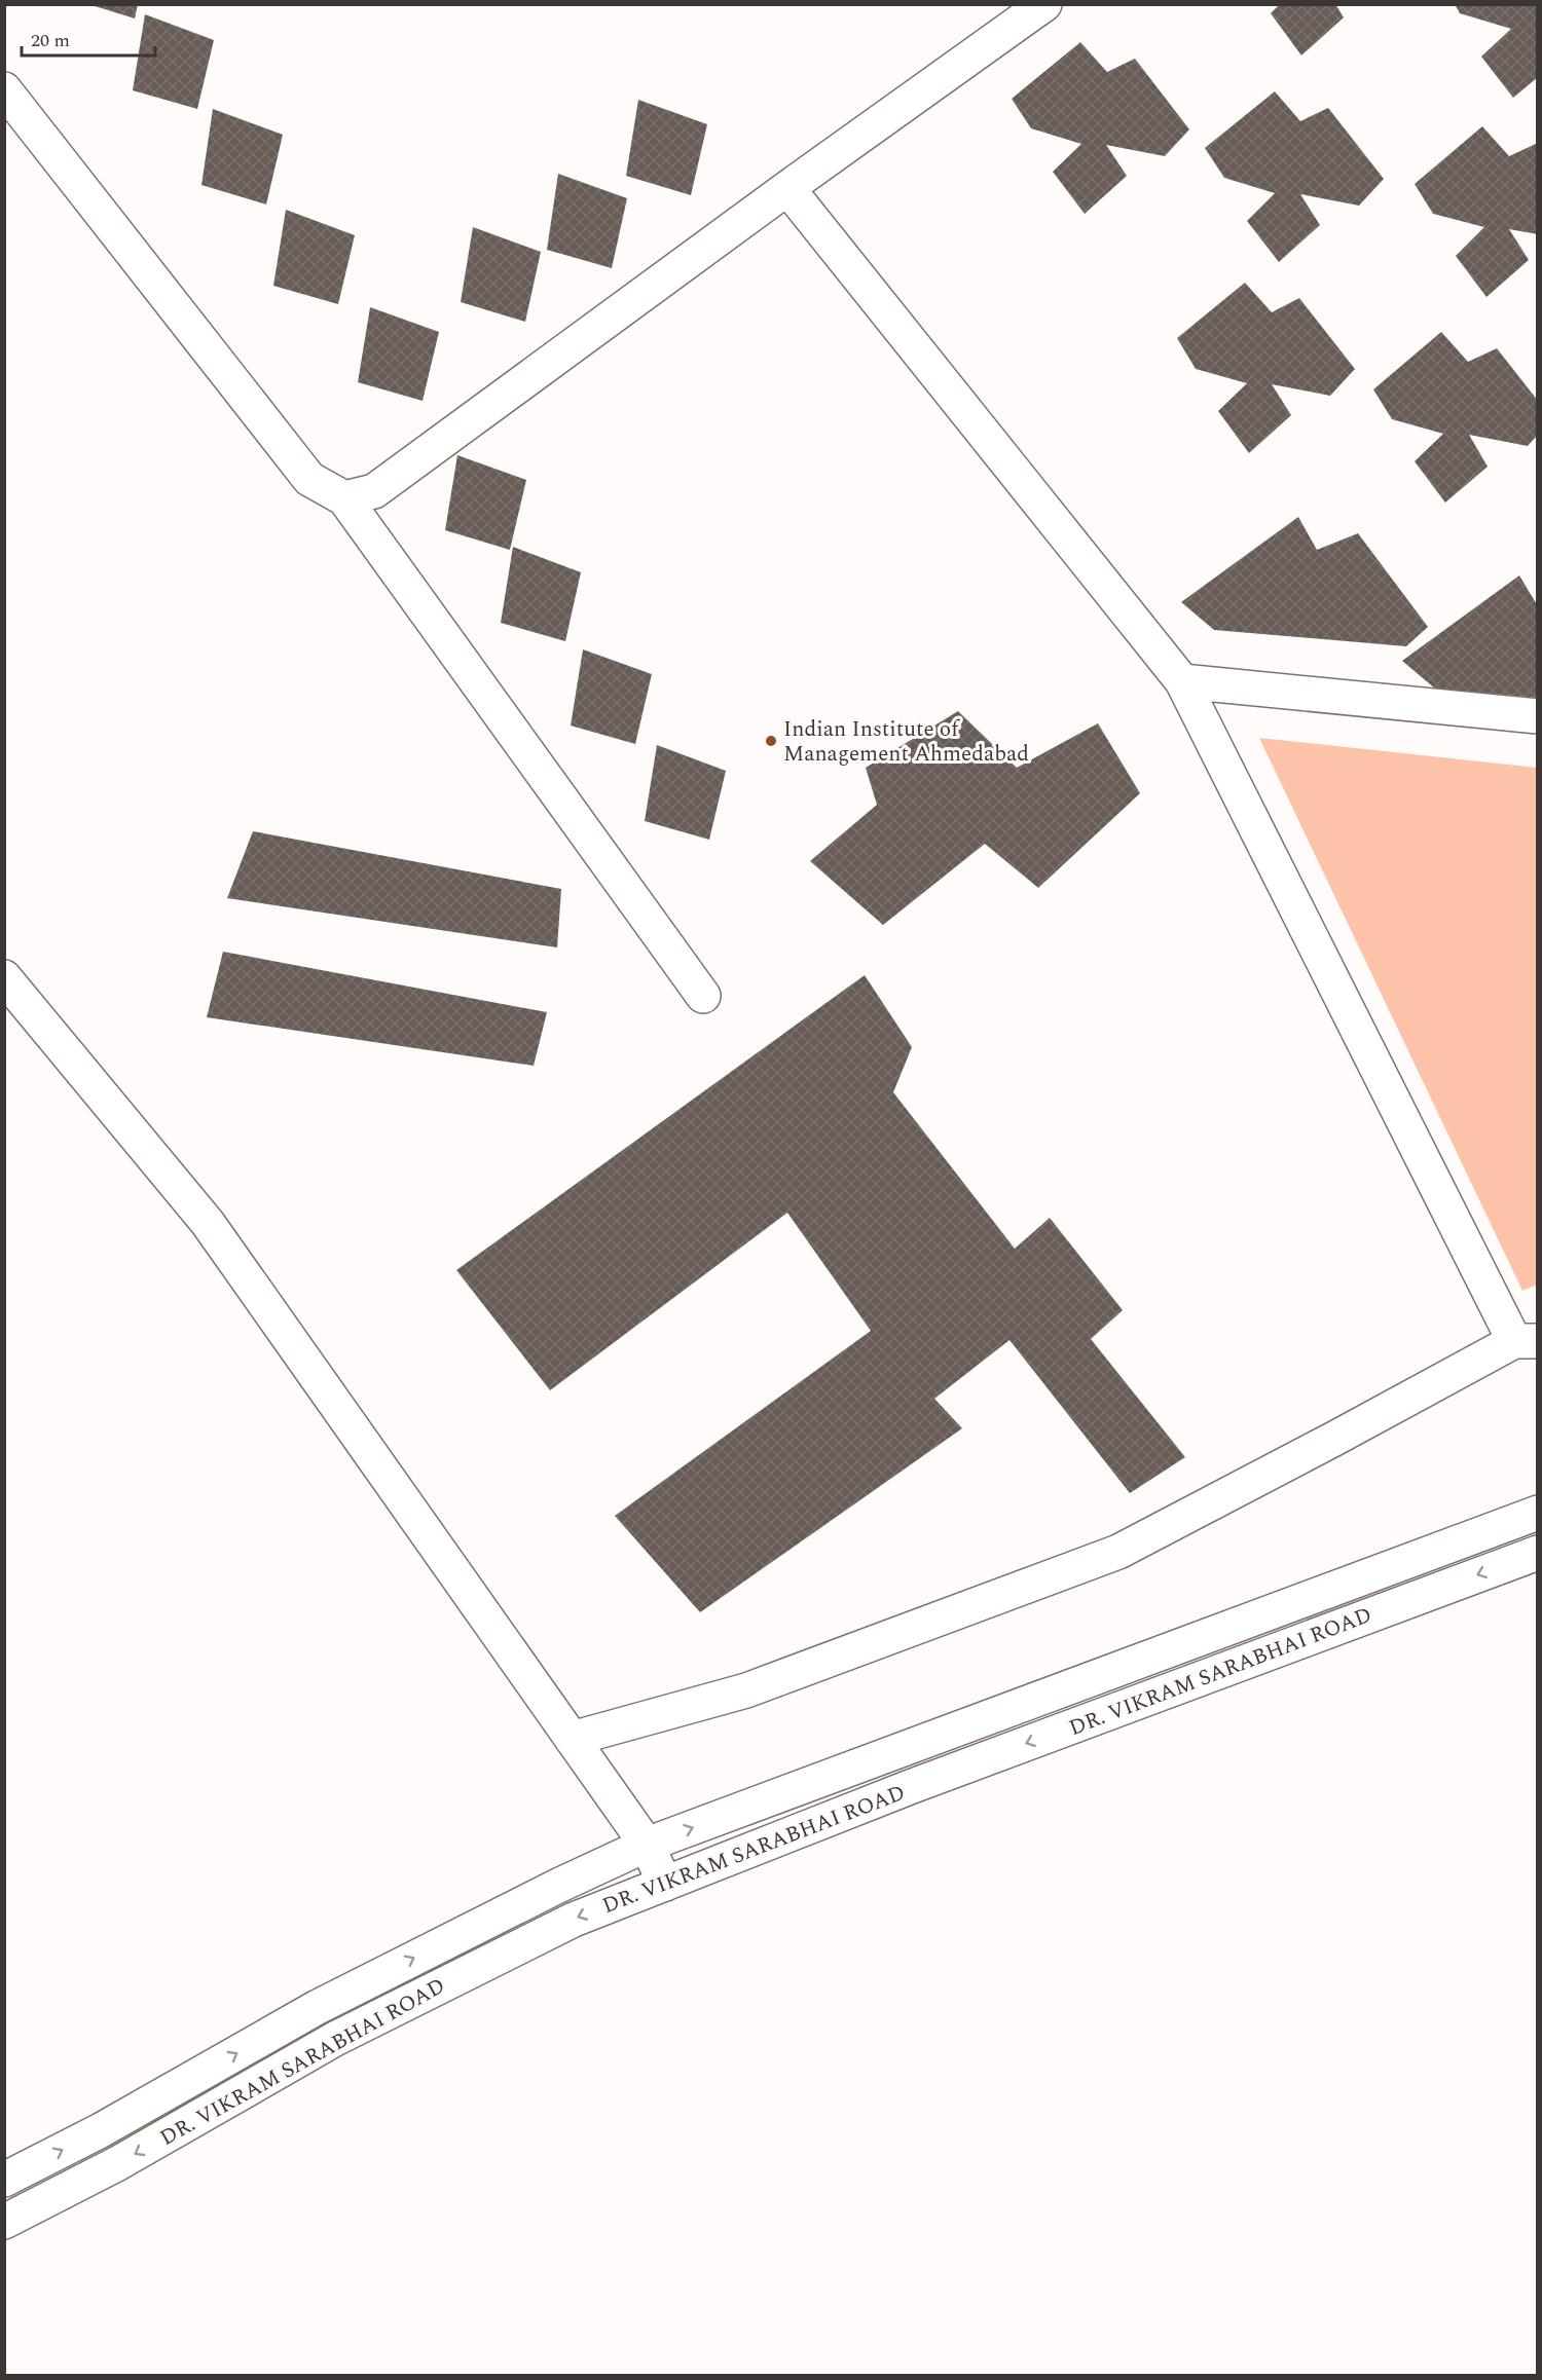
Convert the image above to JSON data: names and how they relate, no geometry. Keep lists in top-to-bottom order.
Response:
{
  "streets": {
    "main road": ["DR. VIKRAM SARABHAI ROAD"]
  },
  "places": ["Indian Institute of Management Ahmedabad"],
  "scale_bar": "20 m"
}
